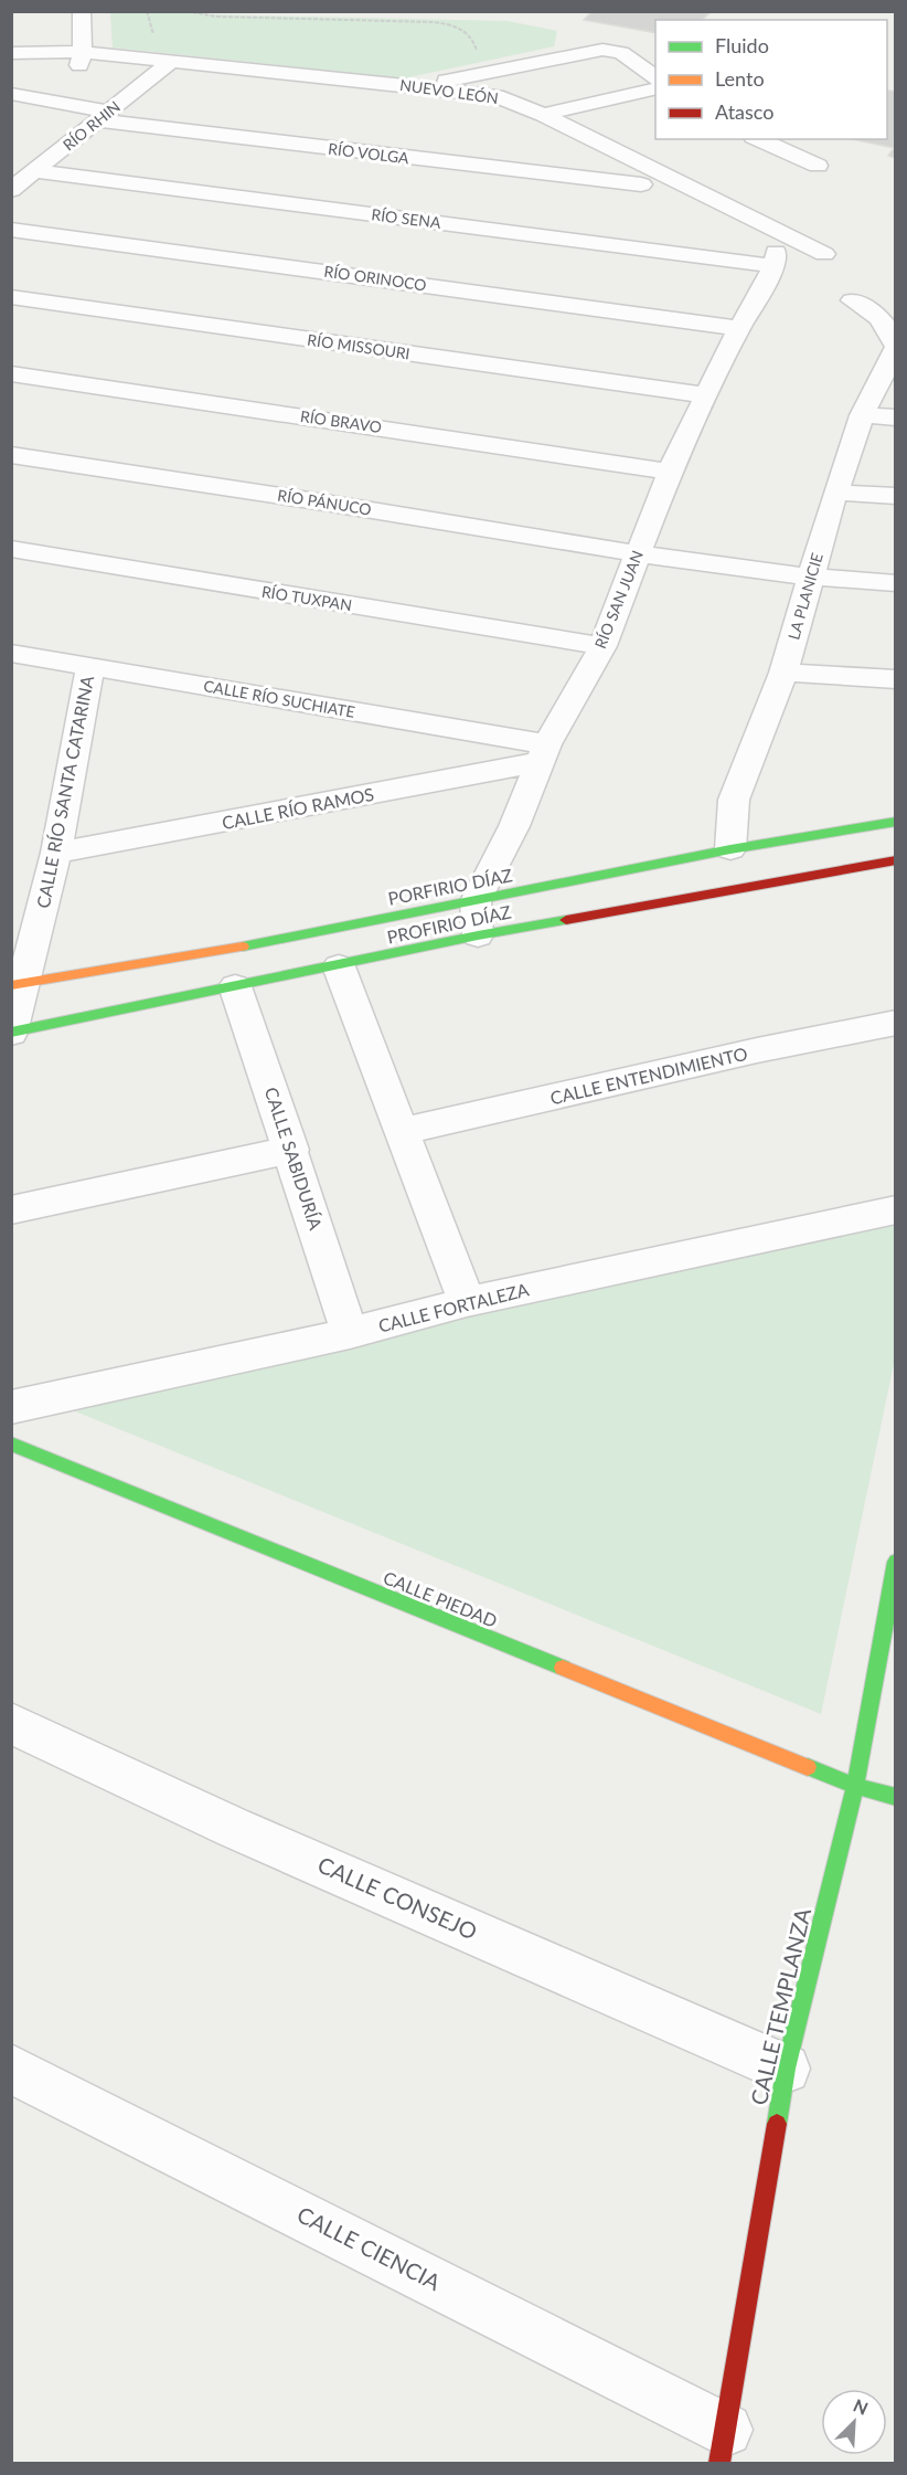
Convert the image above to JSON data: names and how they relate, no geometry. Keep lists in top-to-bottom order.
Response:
{
  "streets": {
    "street": [
      "NUEVO LEÓN",
      "RÍO RHIN",
      "RÍO VOLGA",
      "RÍO SENA",
      "RÍO ORINOCO",
      "RÍO MISSOURI",
      "RÍO BRAVO",
      "RÍO PÁNUCO",
      "LA PLANICIE",
      "RÍO TUXPAN",
      "RÍO SAN JUAN",
      "CALLE RÍO SUCHIATE",
      "CALLE RÍO SANTA CATARINA",
      "CALLE RÍO RAMOS",
      "PORFIRIO DÍAZ",
      "PROFIRIO DÍAZ",
      "CALLE ENTENDIMIENTO",
      "CALLE SABIDURÍA",
      "CALLE FORTALEZA",
      "CALLE PIEDAD",
      "CALLE CONSEJO",
      "CALLE TEMPLANZA",
      "CALLE CIENCIA"
    ]
  },
  "crossings": [
    ["NUEVO LEÓN", "RÍO RHIN"],
    ["NUEVO LEÓN", "RÍO VOLGA"],
    ["NUEVO LEÓN", "RÍO SENA"],
    ["NUEVO LEÓN", "RÍO SAN JUAN"],
    ["RÍO RHIN", "RÍO VOLGA"],
    ["RÍO RHIN", "RÍO SENA"],
    ["RÍO SENA", "RÍO SAN JUAN"],
    ["RÍO ORINOCO", "RÍO SAN JUAN"],
    ["RÍO MISSOURI", "RÍO SAN JUAN"],
    ["RÍO BRAVO", "RÍO SAN JUAN"],
    ["RÍO PÁNUCO", "LA PLANICIE"],
    ["RÍO PÁNUCO", "RÍO SAN JUAN"],
    ["LA PLANICIE", "PORFIRIO DÍAZ"],
    ["RÍO TUXPAN", "RÍO SAN JUAN"],
    ["RÍO SAN JUAN", "CALLE RÍO SUCHIATE"],
    ["RÍO SAN JUAN", "CALLE RÍO RAMOS"],
    ["RÍO SAN JUAN", "PORFIRIO DÍAZ"],
    ["CALLE RÍO SUCHIATE", "CALLE RÍO SANTA CATARINA"],
    ["CALLE RÍO SUCHIATE", "CALLE RÍO RAMOS"],
    ["CALLE RÍO SANTA CATARINA", "CALLE RÍO RAMOS"],
    ["CALLE RÍO SANTA CATARINA", "PORFIRIO DÍAZ"],
    ["CALLE RÍO SANTA CATARINA", "PROFIRIO DÍAZ"],
    ["PROFIRIO DÍAZ", "CALLE SABIDURÍA"],
    ["CALLE SABIDURÍA", "CALLE FORTALEZA"],
    ["CALLE PIEDAD", "CALLE TEMPLANZA"],
    ["CALLE CONSEJO", "CALLE TEMPLANZA"],
    ["CALLE TEMPLANZA", "CALLE CIENCIA"]
  ],
  "legend": ["Fluido", "Lento", "Atasco"],
  "north": "top right"
}
